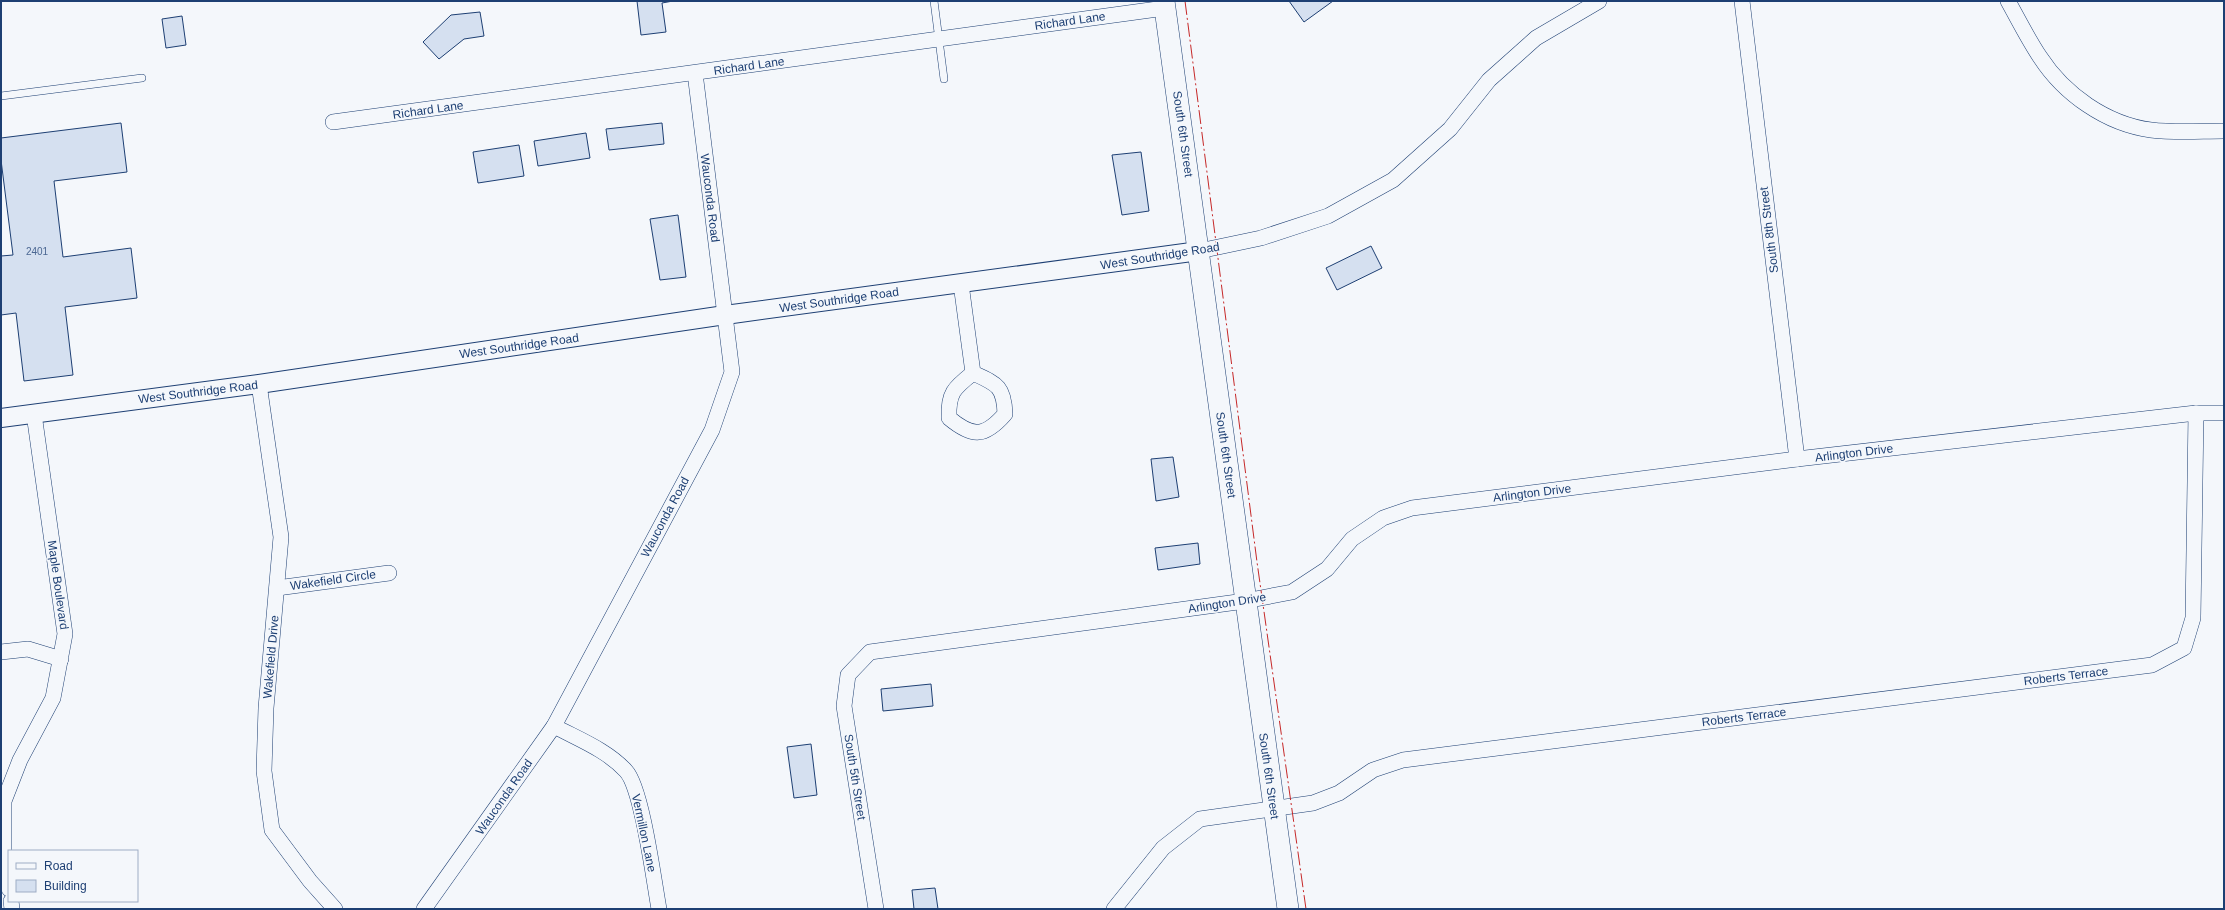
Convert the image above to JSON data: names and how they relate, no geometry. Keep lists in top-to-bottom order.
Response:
{
  "streets": {
    "main road": ["South 6th Street"],
    "street": [
      "Richard Lane",
      "Wauconda Road",
      "South 8th Street",
      "West Southridge Road",
      "Arlington Drive",
      "Wakefield Circle",
      "Maple Boulevard",
      "Wakefield Drive",
      "Roberts Terrace",
      "South 5th Street",
      "Vermillon Lane"
    ]
  },
  "crossings": [
    ["Richard Lane", "South 6th Street"],
    ["Richard Lane", "Wauconda Road"],
    ["South 6th Street", "West Southridge Road"],
    ["South 6th Street", "Arlington Drive"],
    ["South 6th Street", "Roberts Terrace"],
    ["Wauconda Road", "West Southridge Road"],
    ["Wauconda Road", "Vermillon Lane"],
    ["South 8th Street", "Arlington Drive"],
    ["West Southridge Road", "Maple Boulevard"],
    ["West Southridge Road", "Wakefield Drive"],
    ["Arlington Drive", "Roberts Terrace"],
    ["Arlington Drive", "South 5th Street"],
    ["Wakefield Circle", "Wakefield Drive"]
  ],
  "house_numbers": ["2401"],
  "legend": ["Road", "Building"]
}
